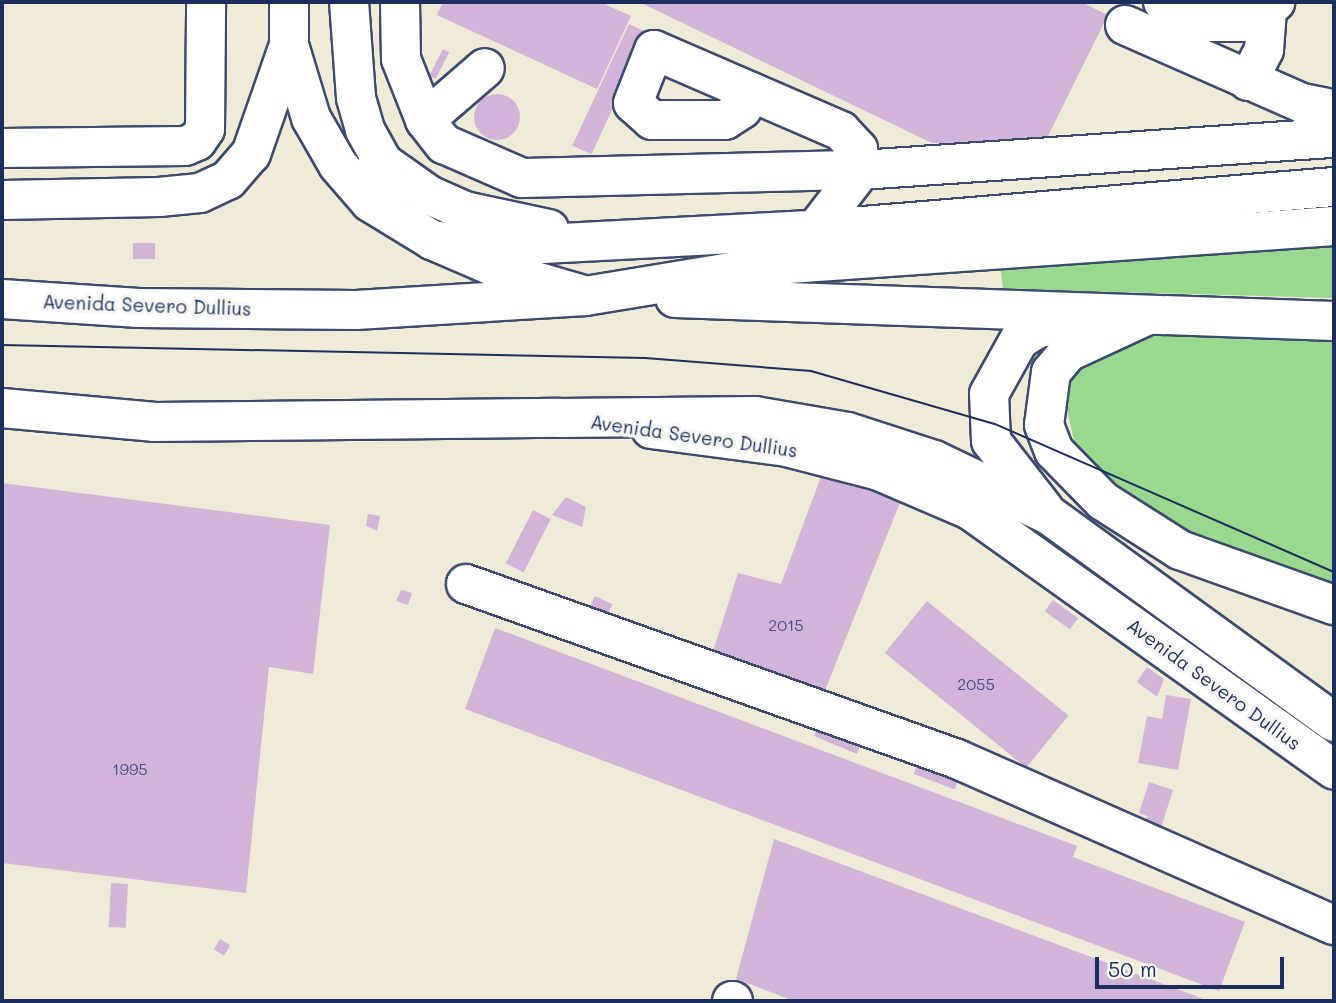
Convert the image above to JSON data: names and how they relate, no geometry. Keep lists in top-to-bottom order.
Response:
{
  "streets": {
    "main road": ["Avenida Severo Dullius"]
  },
  "house_numbers": ["2015", "2055", "1995"],
  "scale_bar": "50 m"
}
